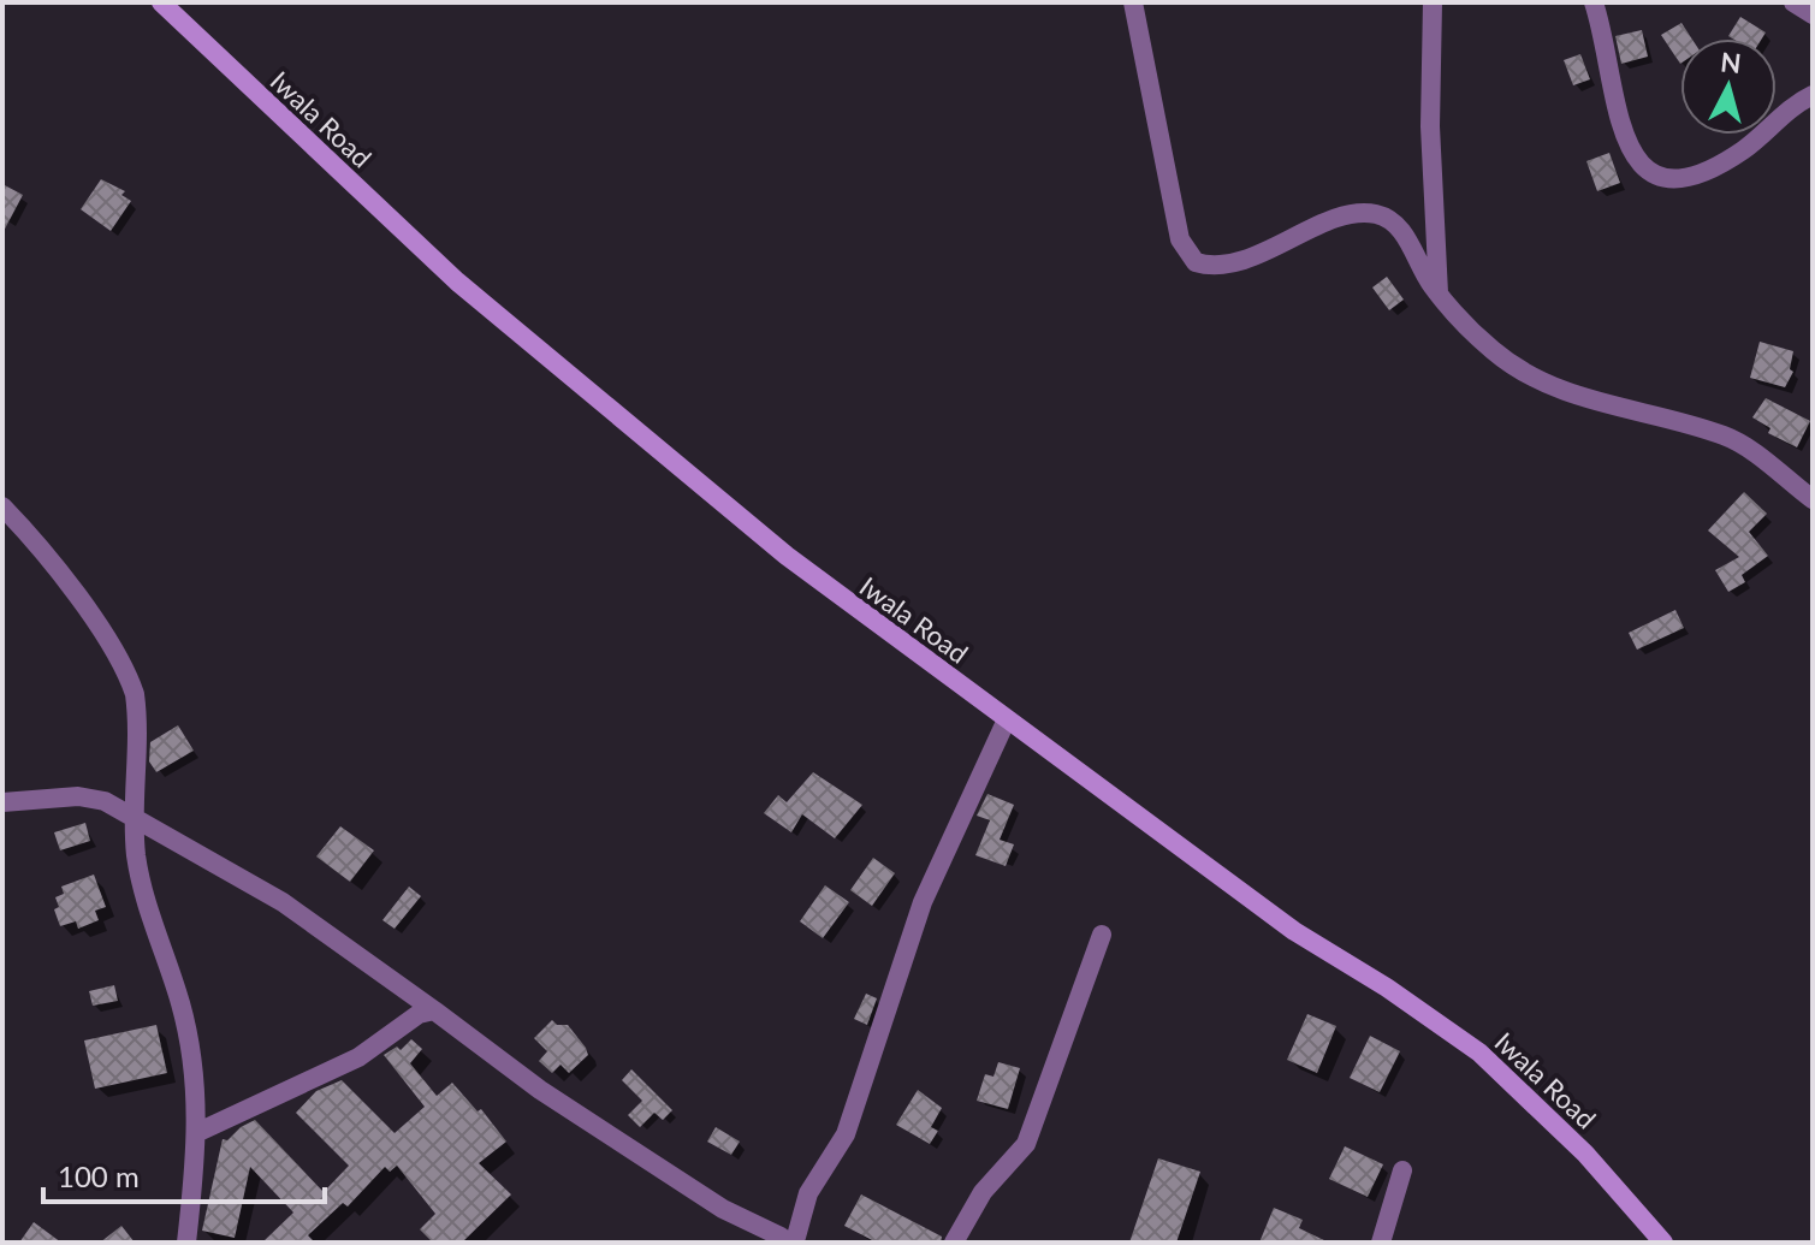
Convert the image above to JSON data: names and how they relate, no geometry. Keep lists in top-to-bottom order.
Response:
{
  "streets": {
    "street": ["Iwala Road"]
  },
  "scale_bar": "100 m",
  "north": "top"
}
